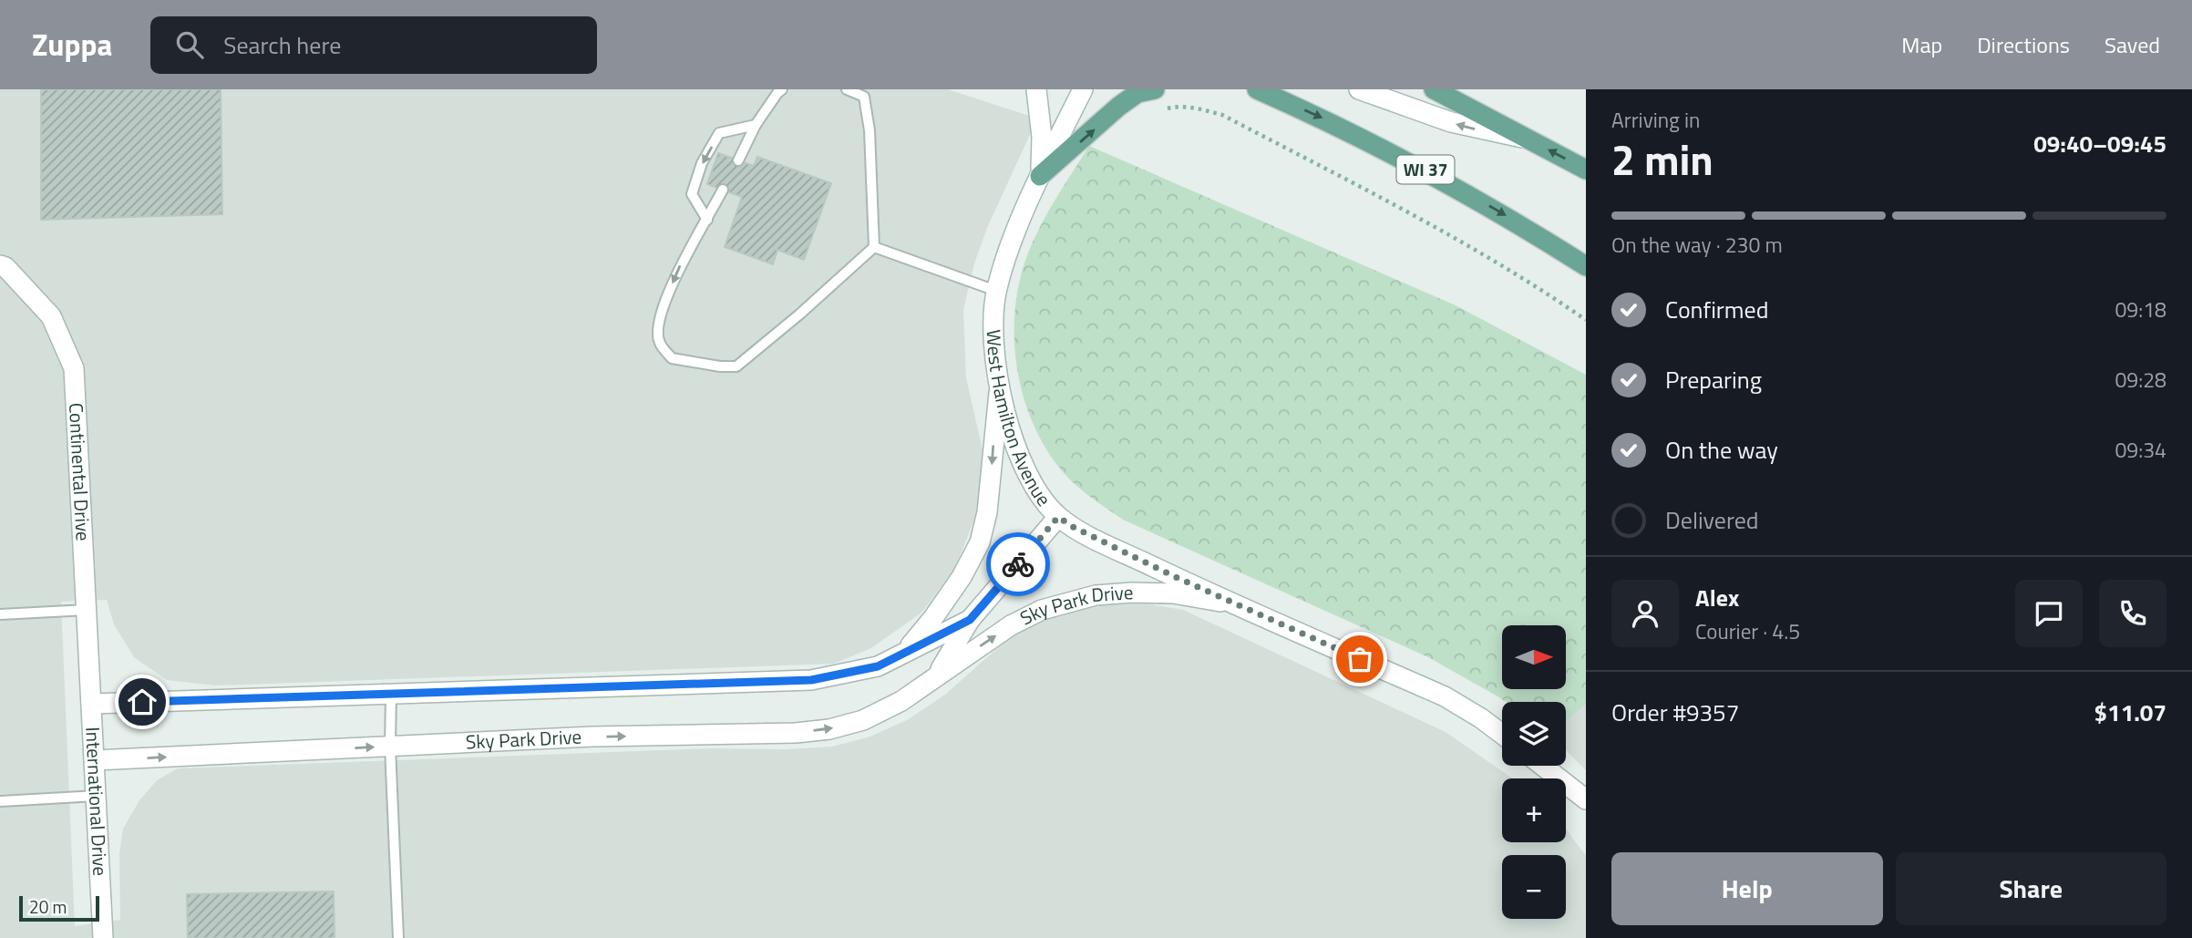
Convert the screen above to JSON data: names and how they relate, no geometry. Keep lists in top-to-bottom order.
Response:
{
  "streets": {
    "main road": ["WI 37"],
    "street": [
      "West Hamilton Avenue",
      "Continental Drive",
      "Sky Park Drive",
      "International Drive"
    ]
  },
  "crossings": [
    ["West Hamilton Avenue", "Sky Park Drive"],
    ["Continental Drive", "Sky Park Drive"],
    ["Continental Drive", "International Drive"],
    ["Sky Park Drive", "International Drive"]
  ],
  "scale_bar": "20 m",
  "north": "right",
  "page": {
    "header": "Zuppa",
    "search": "Search here",
    "nav": ["Map", "Directions", "Saved"],
    "heading": ["2 min", "Arriving in", "09:40–09:45"],
    "panel": [
      "Alex",
      "Courier · 4.5",
      "Order #9357",
      "$11.07"
    ],
    "bar": "On the way · 230 m",
    "list": [
      ["Confirmed", "09:18"],
      ["Preparing", "09:28"],
      ["On the way", "09:34"],
      "Delivered"
    ],
    "map_buttons": ["+", "−"],
    "buttons": ["Help", "Share"],
    "scale": "20 m"
  }
}
